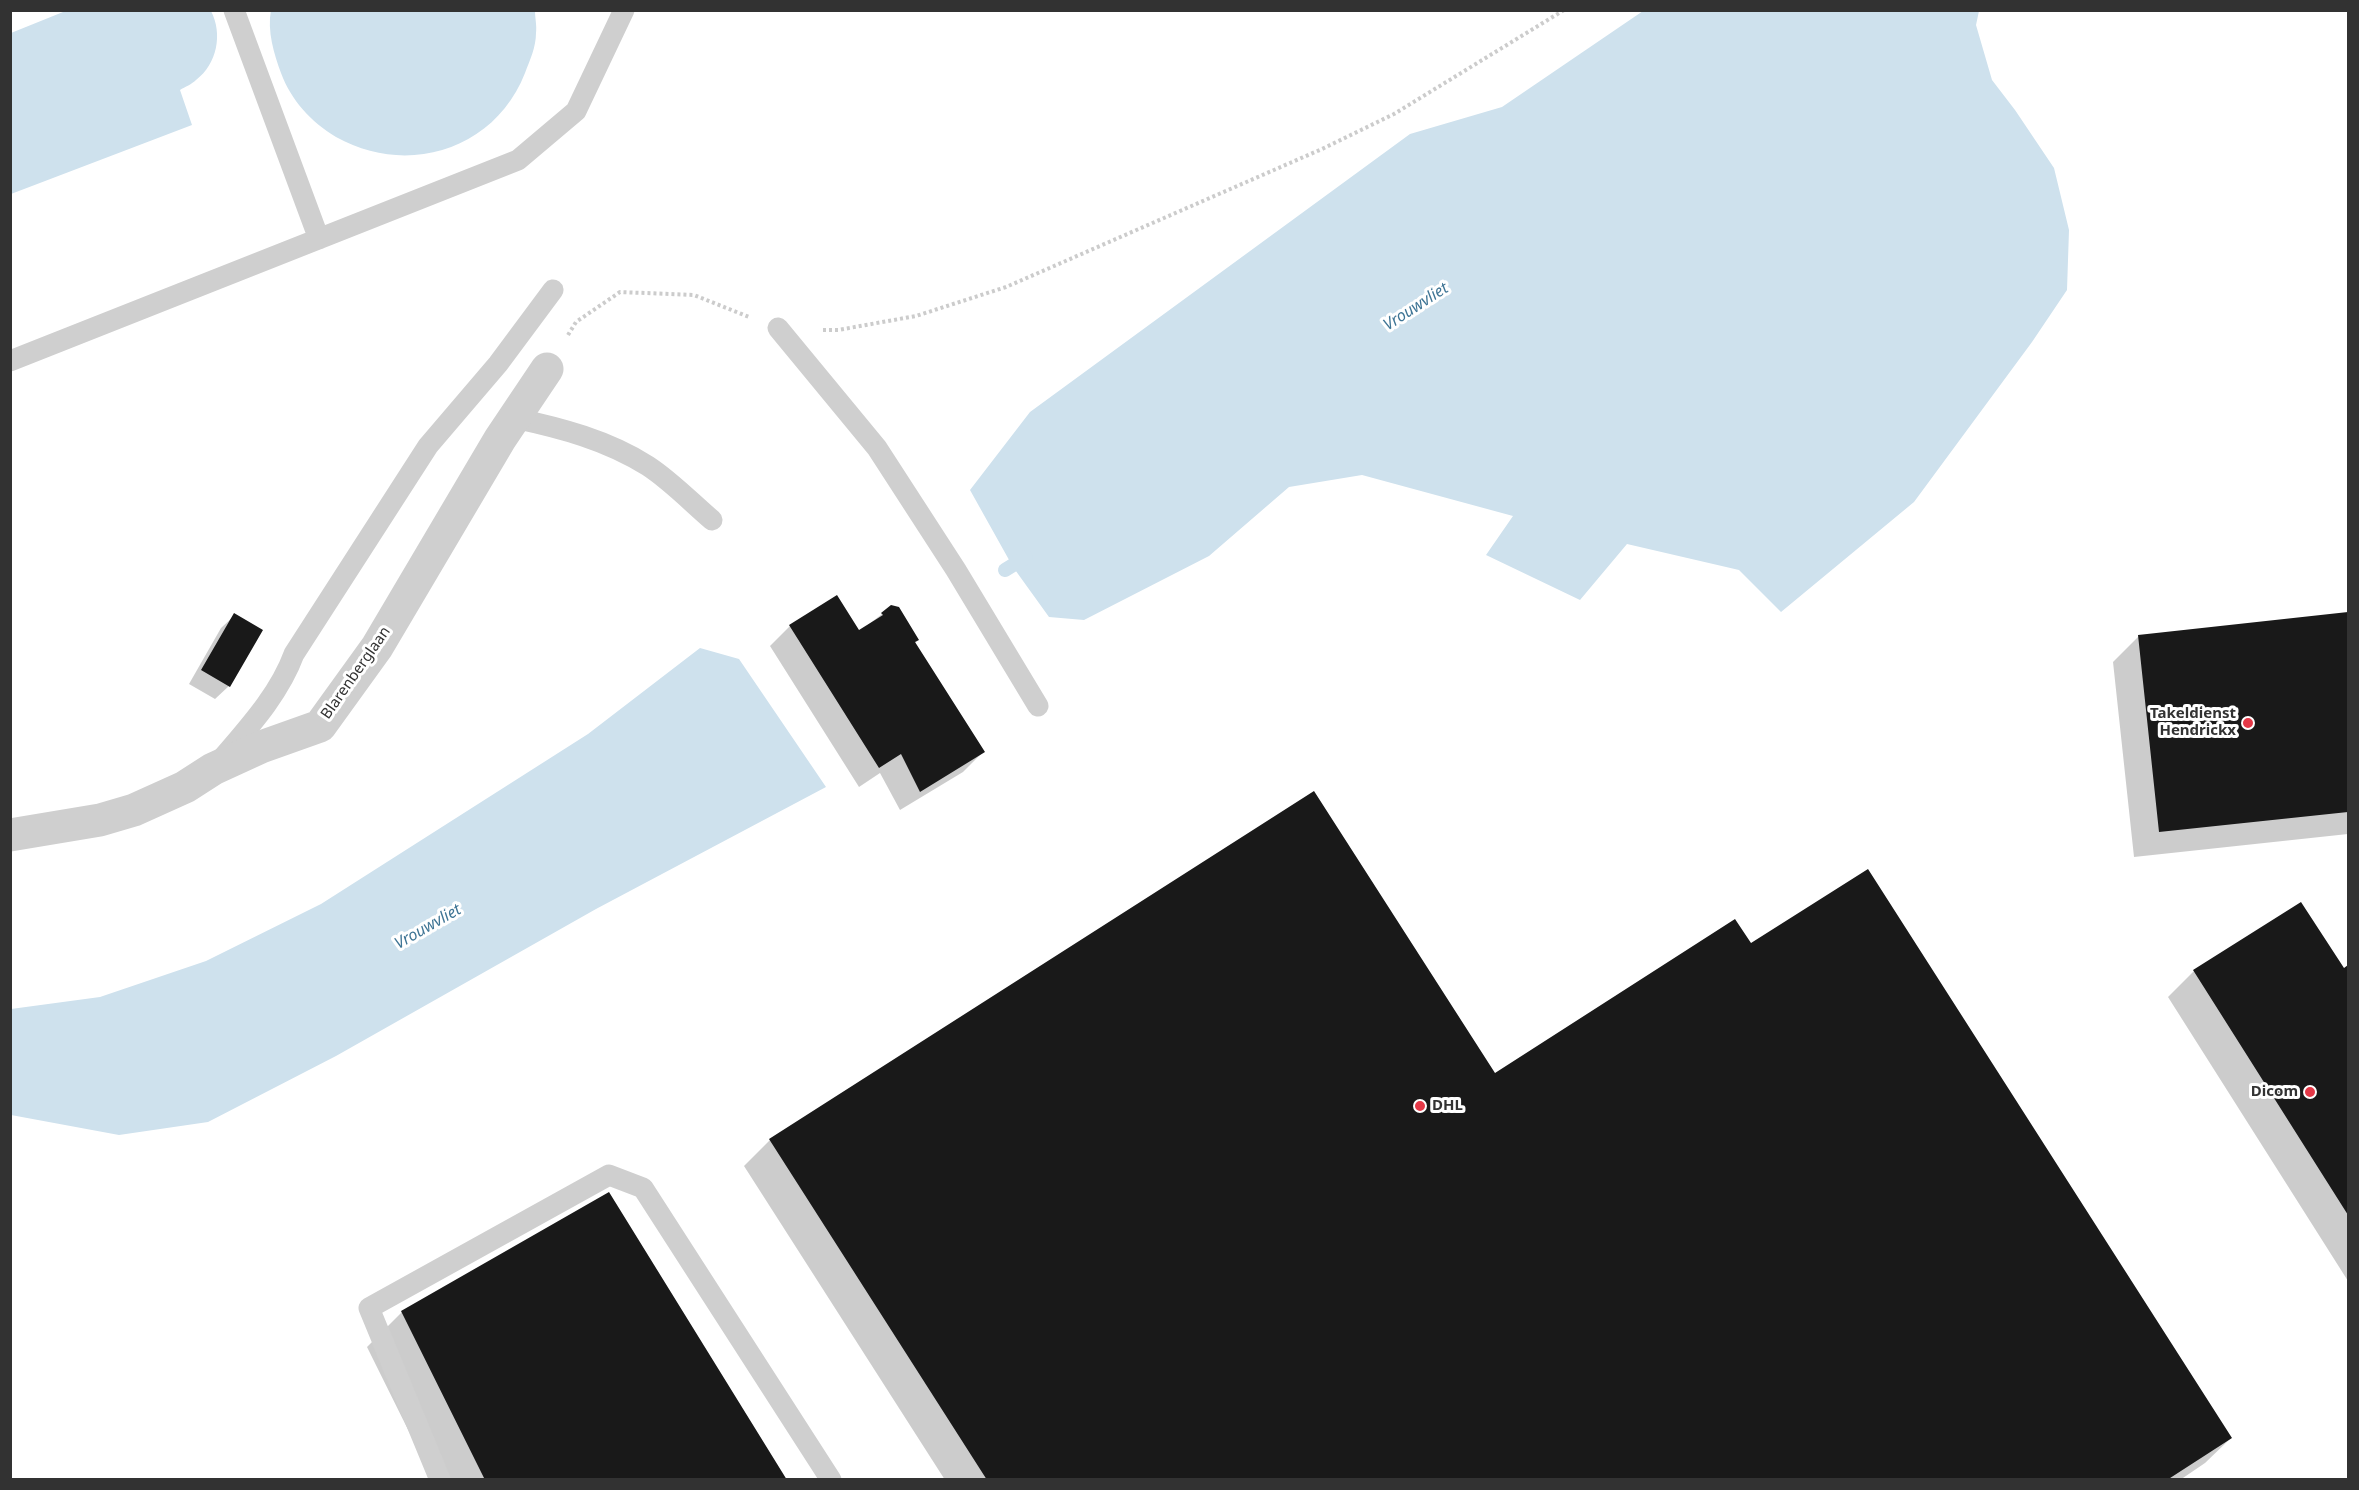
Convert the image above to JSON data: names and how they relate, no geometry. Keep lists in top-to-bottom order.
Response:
{
  "streets": {
    "street": ["Blarenberglaan"]
  },
  "water": ["Vrouwvliet"],
  "places": ["Takeldienst Hendrickx", "Dicom", "DHL"]
}
